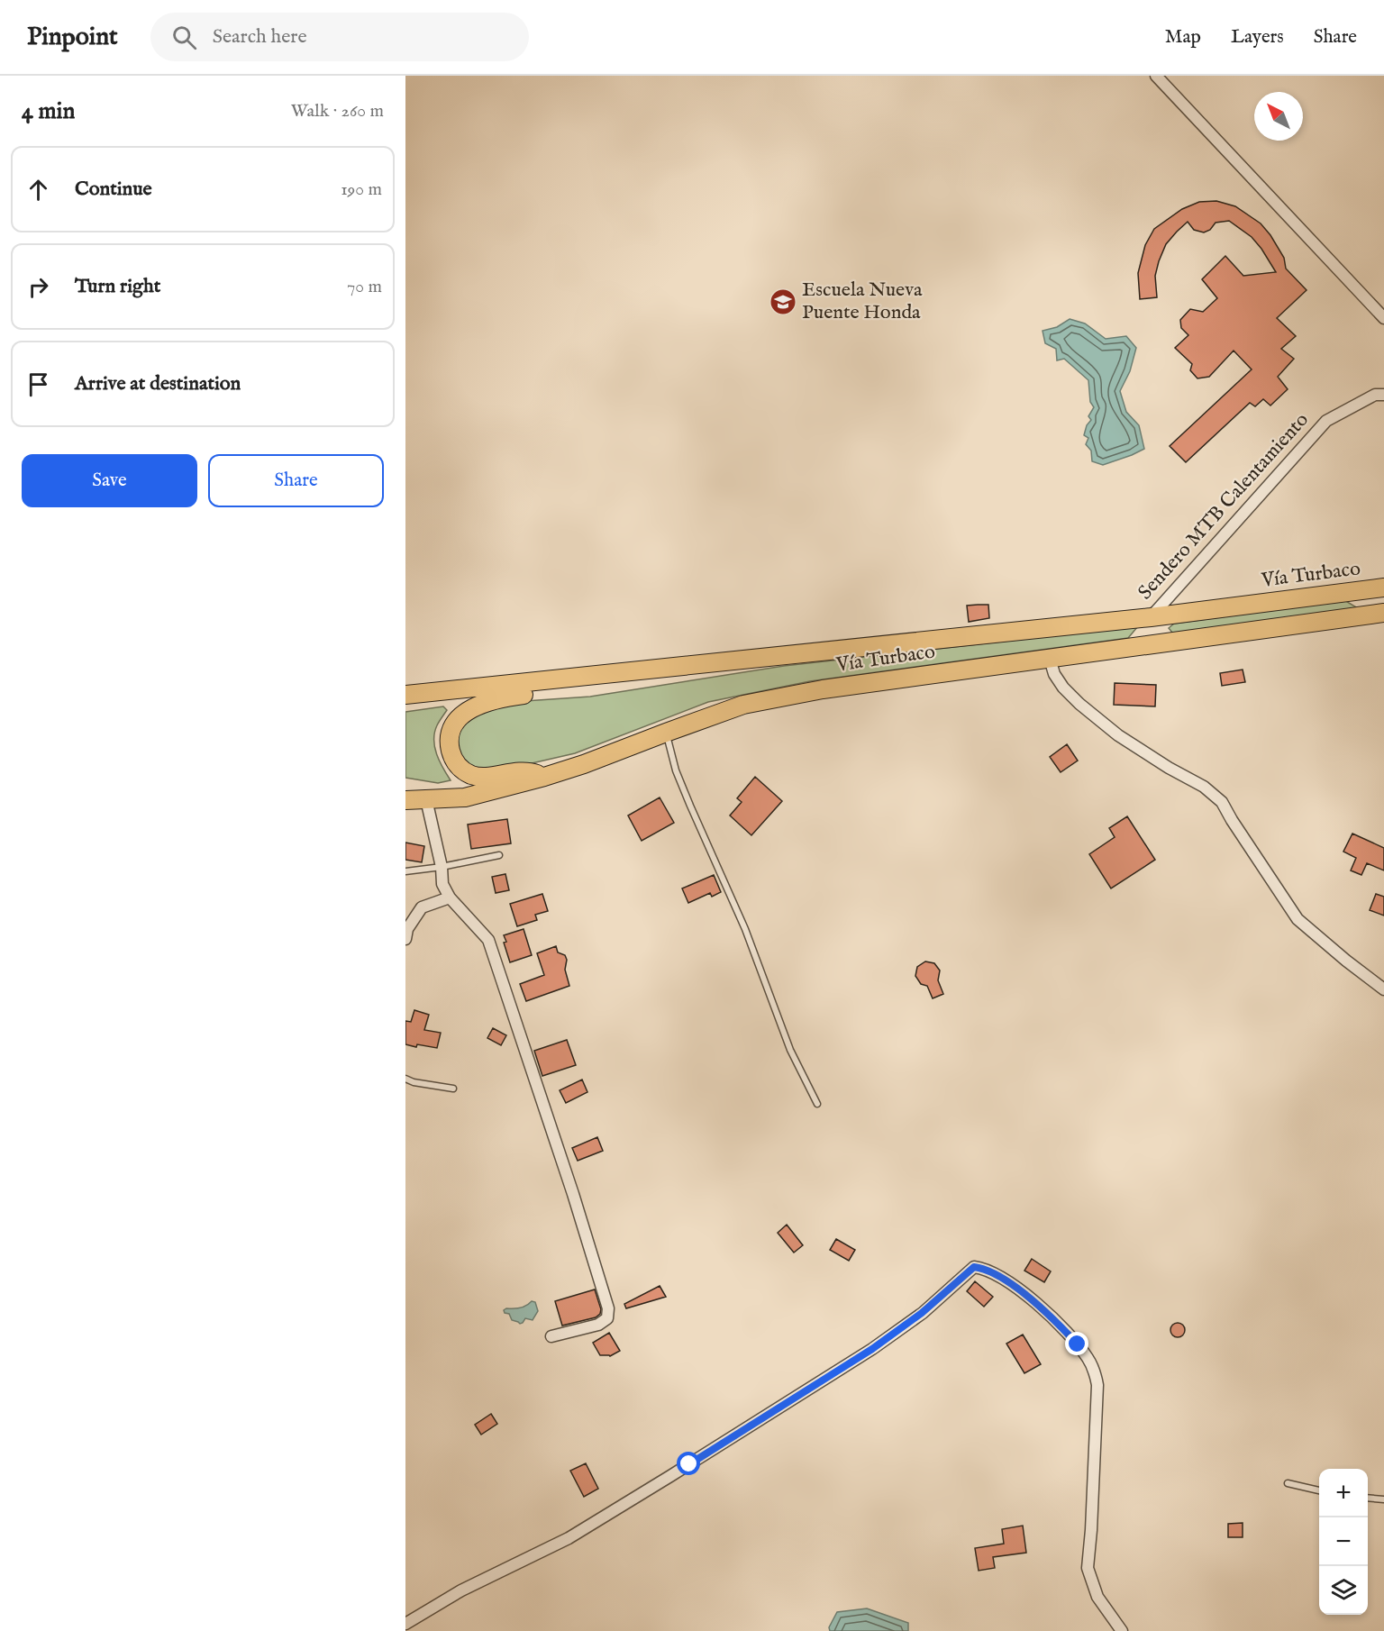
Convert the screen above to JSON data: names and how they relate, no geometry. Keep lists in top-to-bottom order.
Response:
{
  "streets": {
    "highway": ["Vía Turbaco"],
    "street": ["Sendero MTB Calentamiento"]
  },
  "crossings": [
    ["Sendero MTB Calentamiento", "Vía Turbaco"]
  ],
  "places": {
    "school or university": ["Escuela Nueva Puente Honda"]
  },
  "north": "top left",
  "page": {
    "header": "Pinpoint",
    "search": "Search here",
    "nav": ["Map", "Layers", "Share"],
    "heading": ["4 min", "Walk · 260 m"],
    "list": [
      ["Continue", "190 m"],
      ["Turn right", "70 m"],
      "Arrive at destination"
    ],
    "buttons": ["Save", "Share"],
    "map_buttons": ["+", "−"]
  }
}
